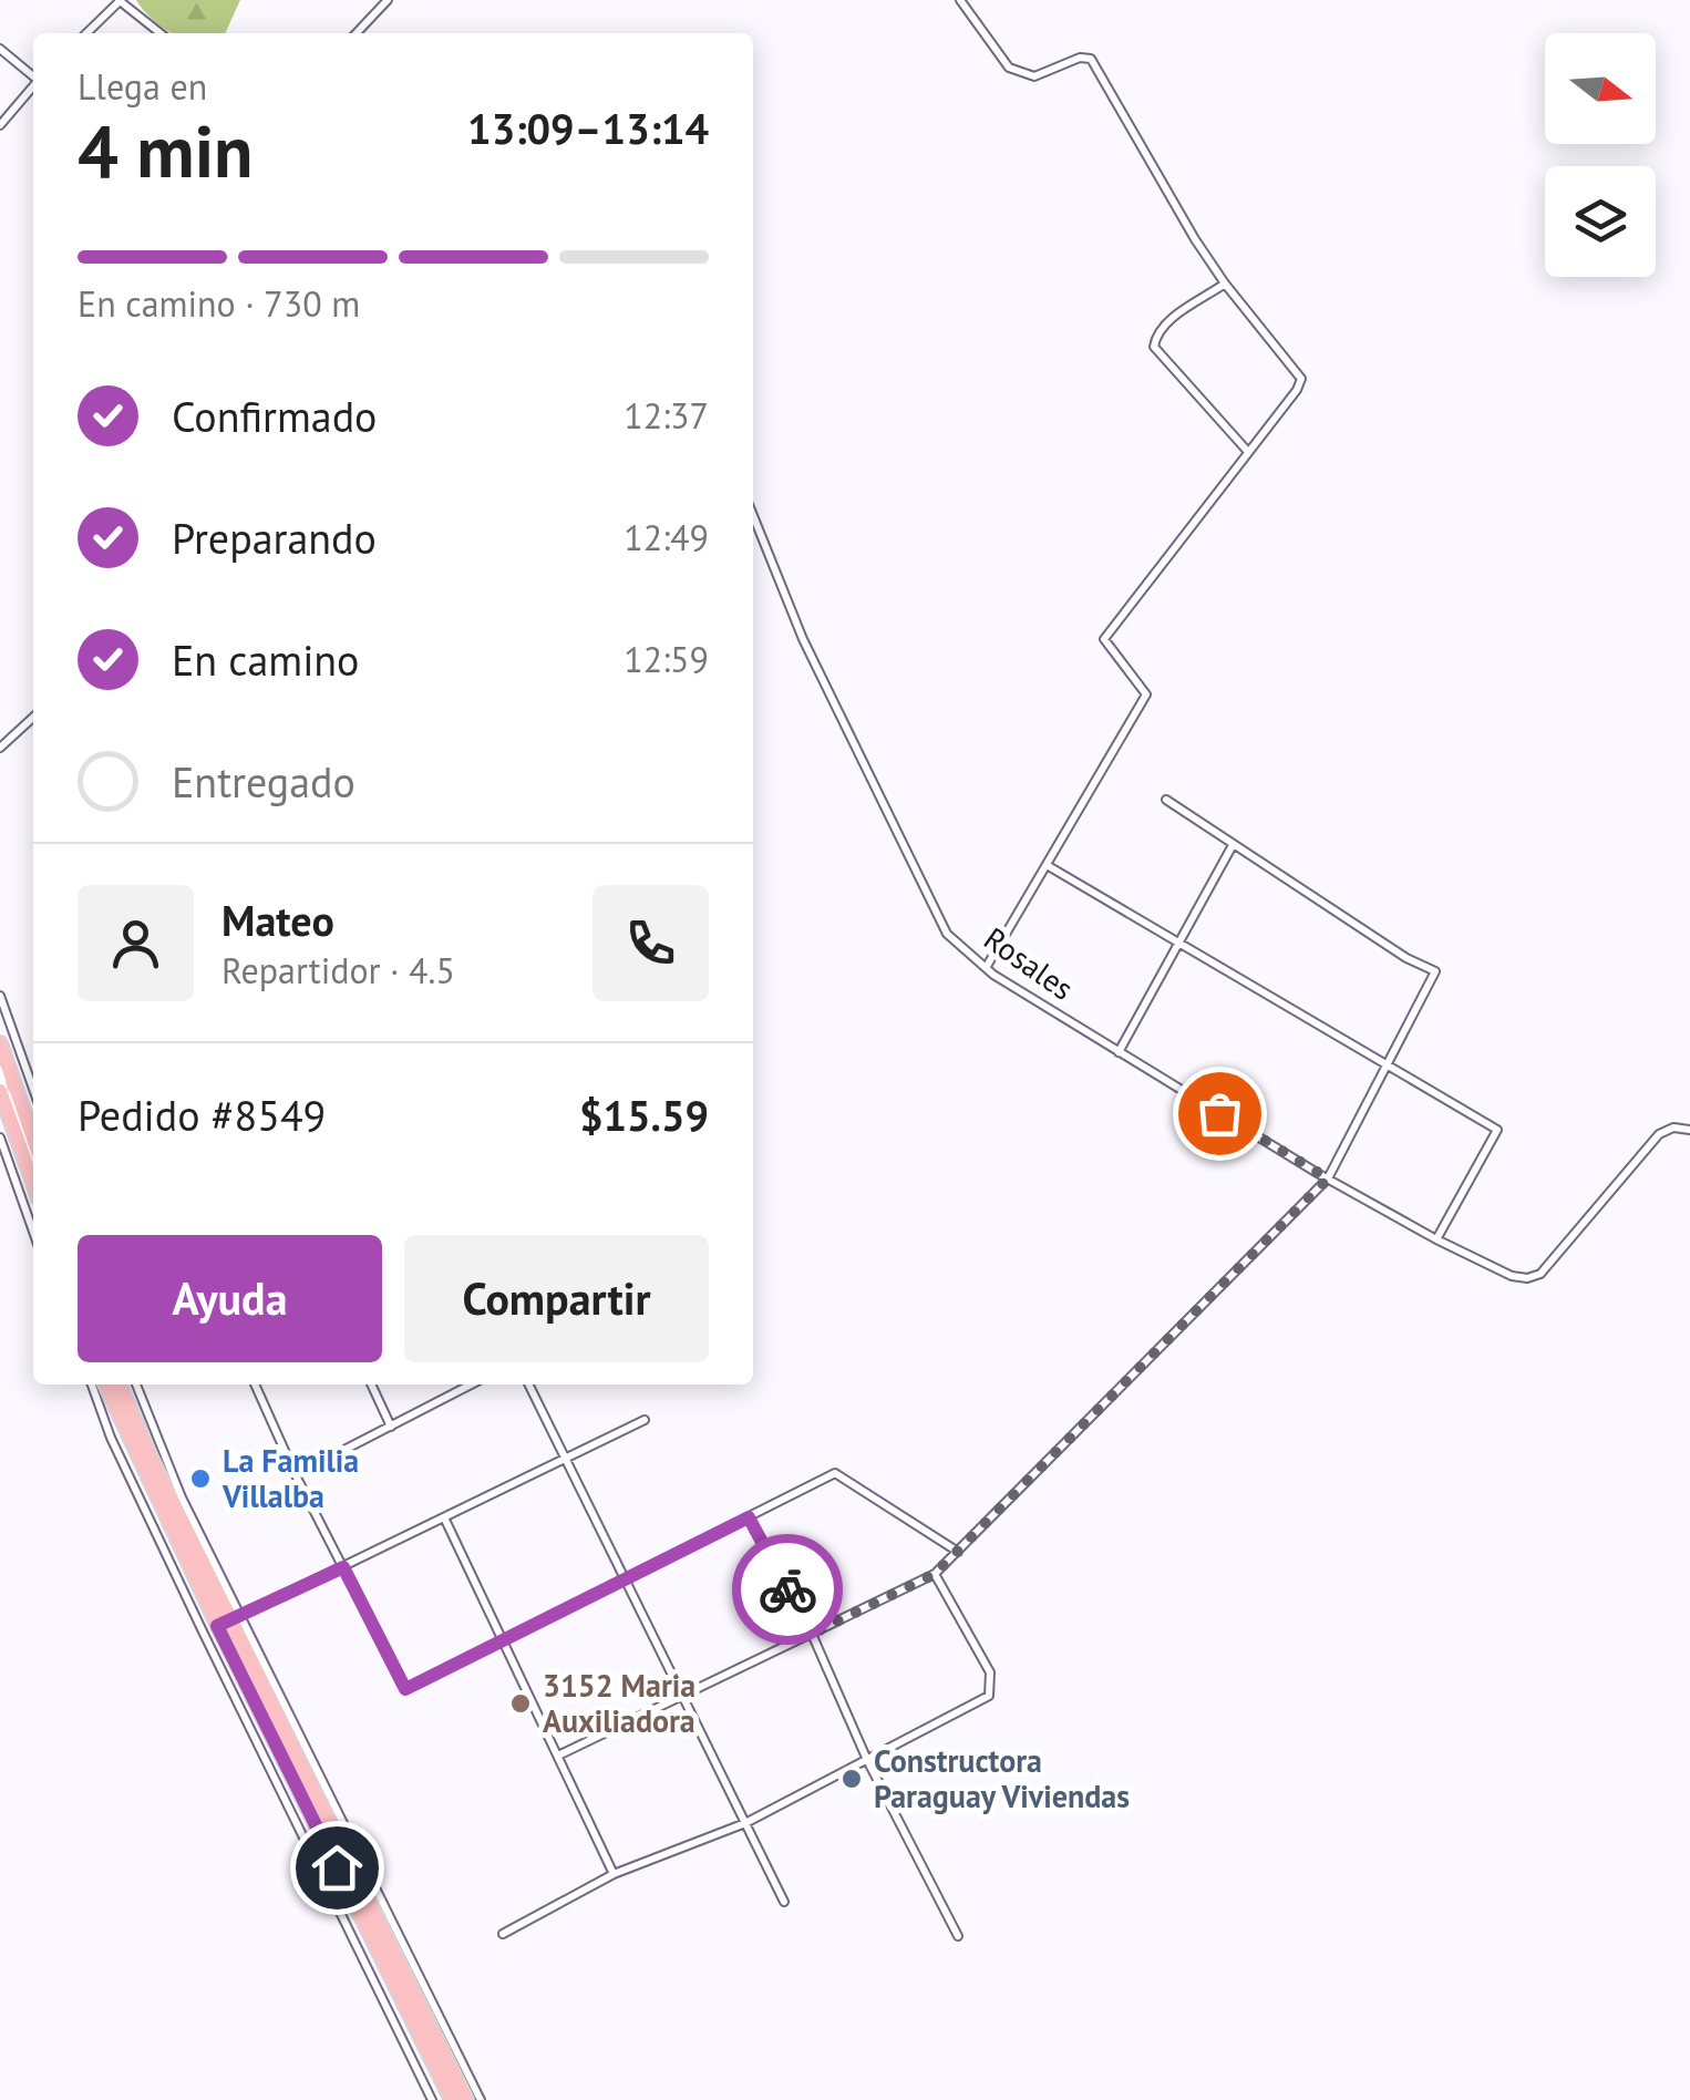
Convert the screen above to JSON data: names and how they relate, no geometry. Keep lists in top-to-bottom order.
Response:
{
  "streets": {
    "street": ["Rosales"]
  },
  "places": ["La Familia Villalba", "3152 Maria Auxiliadora", "Constructora Paraguay Viviendas"],
  "north": "right",
  "page": {
    "heading": ["4 min", "Llega en", "13:09–13:14"],
    "panel": [
      "Mateo",
      "Repartidor · 4.5",
      "Pedido #8549",
      "$15.59"
    ],
    "bar": "En camino · 730 m",
    "list": [
      ["Confirmado", "12:37"],
      ["Preparando", "12:49"],
      ["En camino", "12:59"],
      "Entregado"
    ],
    "buttons": ["Ayuda", "Compartir"]
  }
}
